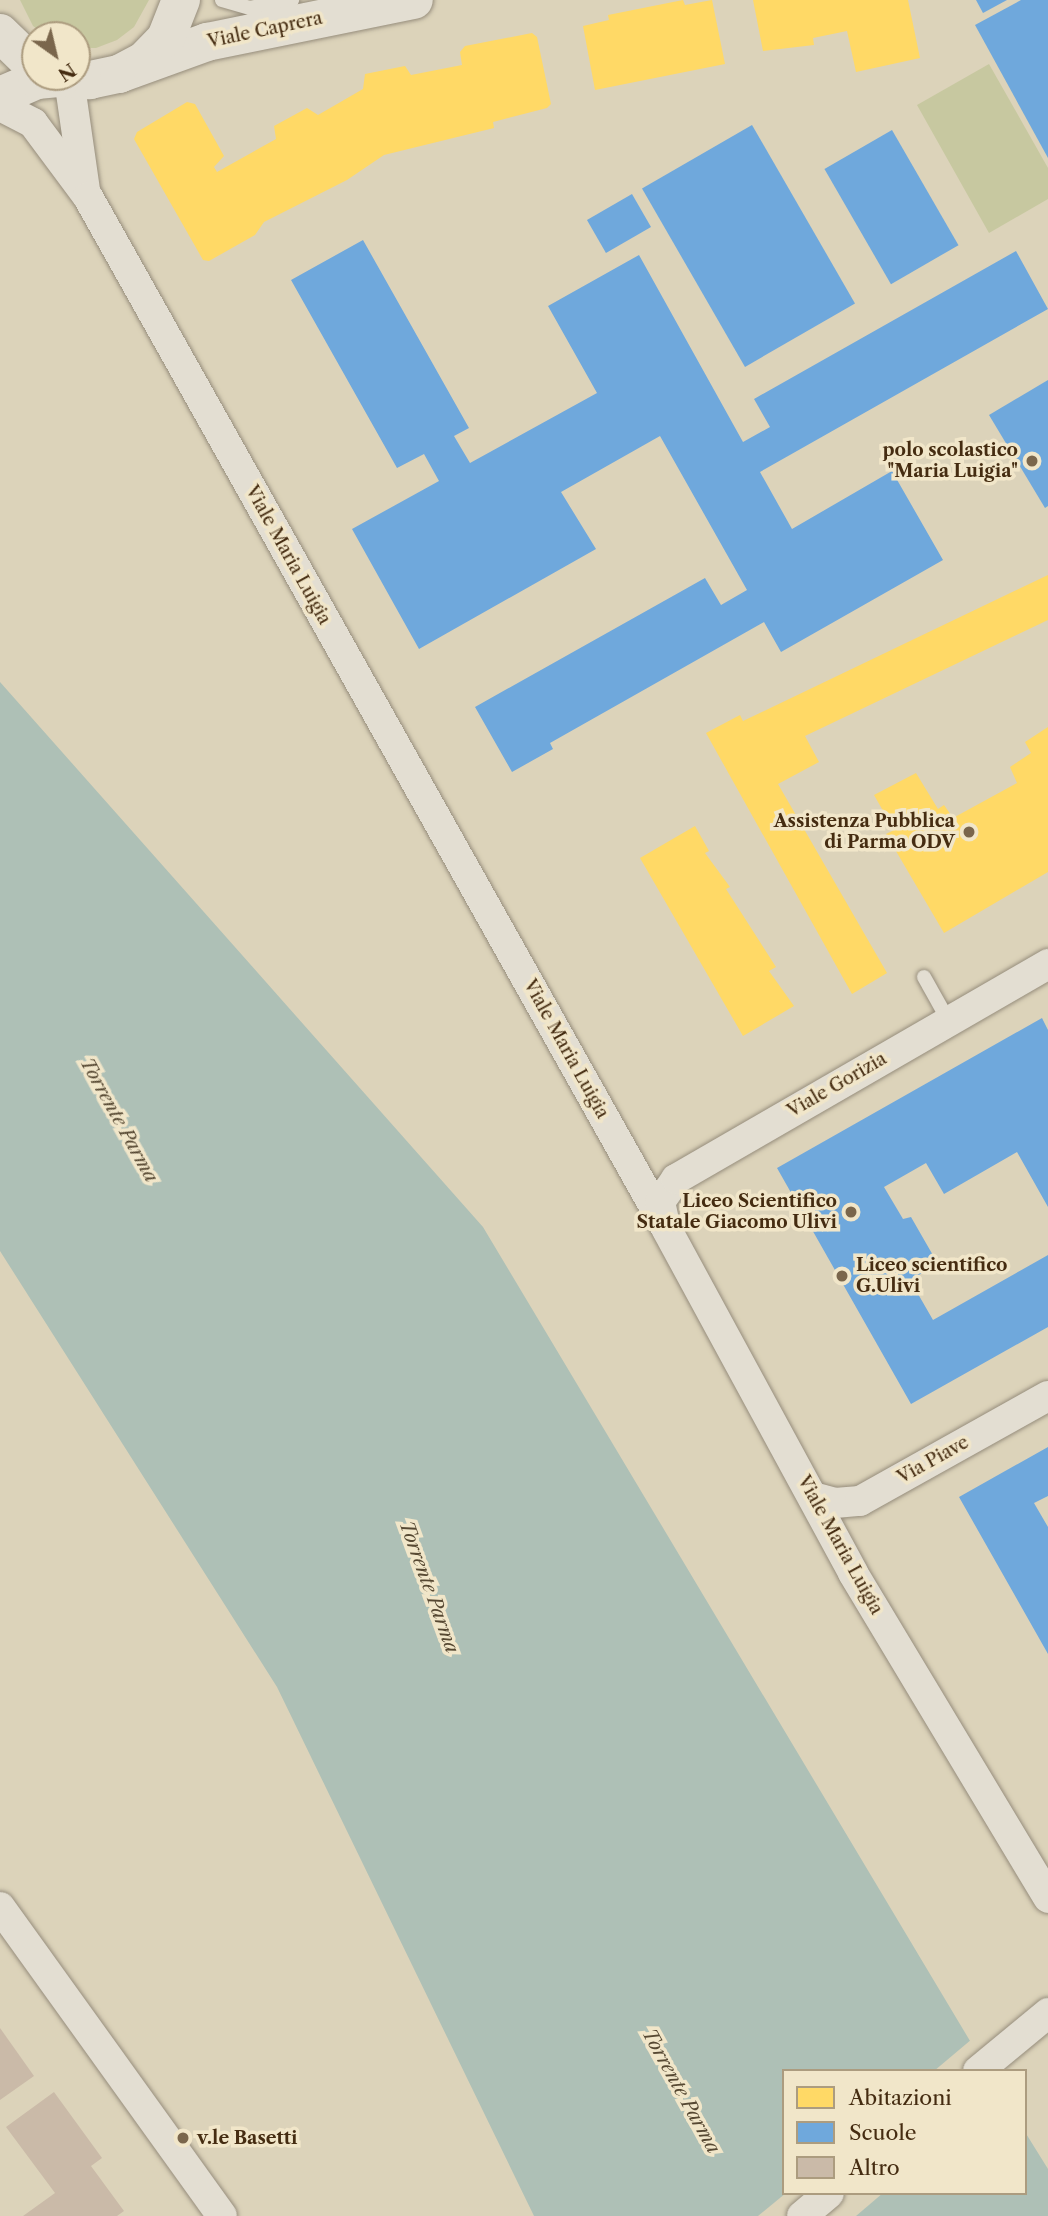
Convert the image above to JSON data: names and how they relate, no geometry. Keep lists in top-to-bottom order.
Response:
{
  "streets": {
    "main road": ["Viale Caprera"],
    "street": ["Viale Maria Luigia", "Viale Gorizia", "Via Piave"]
  },
  "crossings": [
    ["Viale Maria Luigia", "Viale Gorizia"],
    ["Viale Maria Luigia", "Via Piave"]
  ],
  "water": ["Torrente Parma"],
  "places": [
    "polo scolastico \"Maria Luigia\"",
    "Assistenza Pubblica di Parma ODV",
    "Liceo Scientifico Statale Giacomo Ulivi",
    "Liceo scientifico G.Ulivi",
    "v.le Basetti"
  ],
  "legend": ["Abitazioni", "Scuole", "Altro"],
  "north": "bottom right"
}
